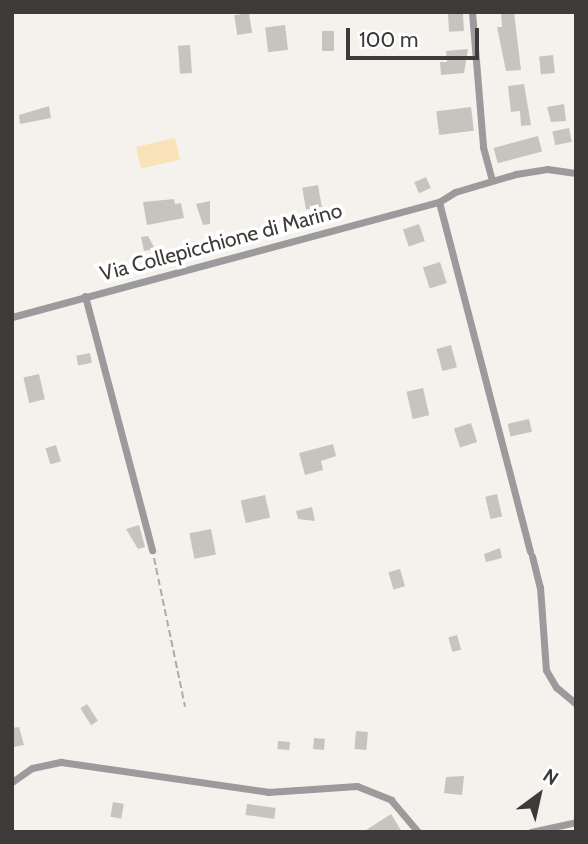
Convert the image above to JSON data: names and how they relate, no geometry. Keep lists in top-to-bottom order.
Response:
{
  "streets": {
    "street": ["Via Collepicchione di Marino"]
  },
  "scale_bar": "100 m",
  "north": "top right"
}
